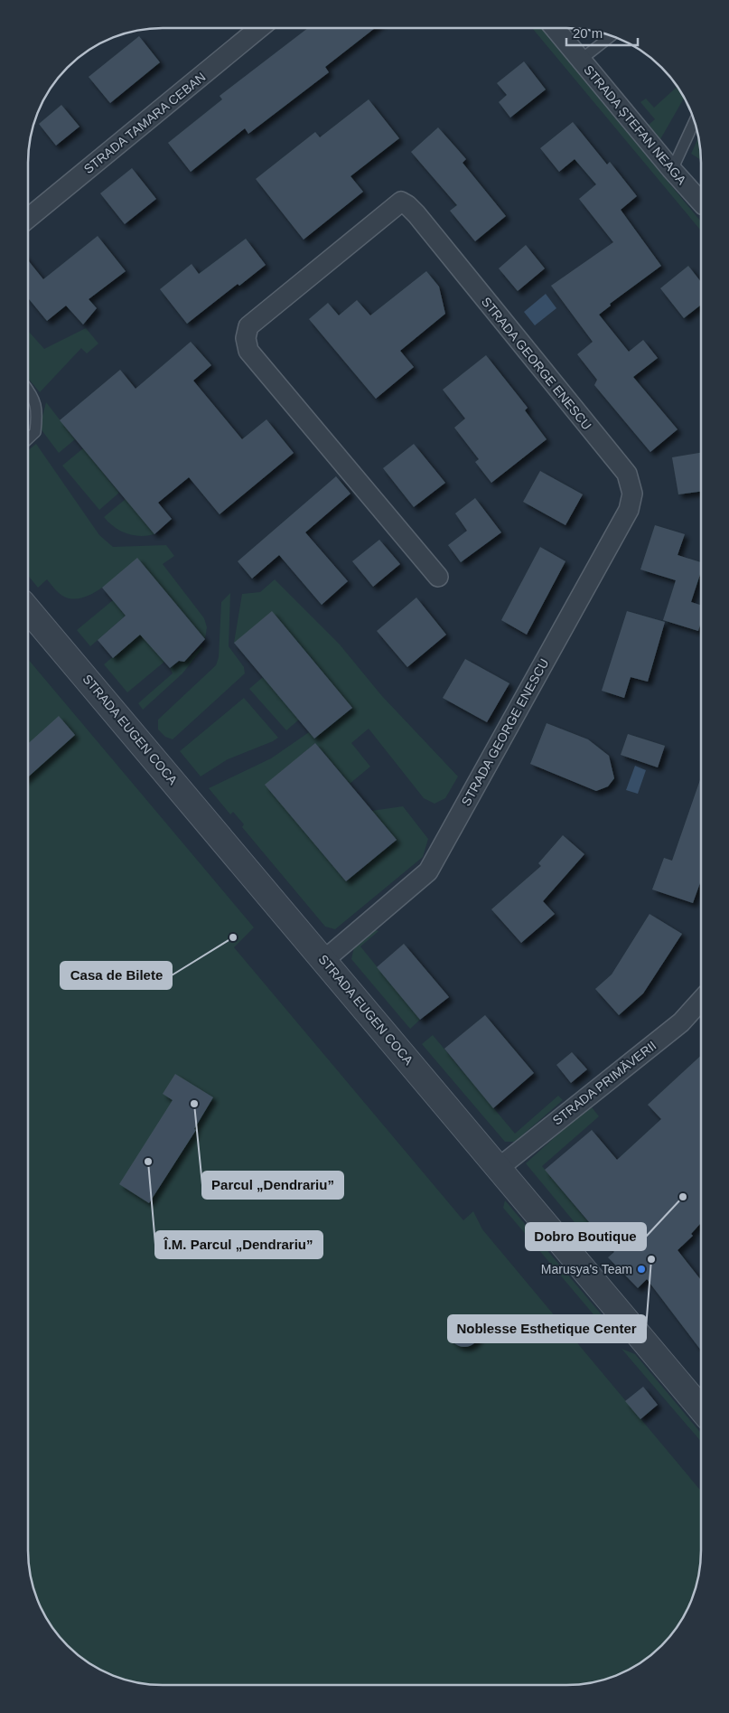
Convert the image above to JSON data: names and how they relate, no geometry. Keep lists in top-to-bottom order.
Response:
{
  "streets": {
    "street": [
      "STRADA TAMARA CEBAN",
      "STRADA ȘTEFAN NEAGA",
      "STRADA GEORGE ENESCU",
      "STRADA EUGEN COCA",
      "STRADA PRIMĂVERII"
    ]
  },
  "crossings": [
    ["STRADA GEORGE ENESCU", "STRADA EUGEN COCA"],
    ["STRADA EUGEN COCA", "STRADA PRIMĂVERII"]
  ],
  "places": [
    "Casa de Bilete",
    "Parcul „Dendrariu”",
    "Î.M. Parcul „Dendrariu”",
    "Dobro Boutique",
    "Noblesse Esthetique Center",
    "Marusya's Team"
  ],
  "scale_bar": "20 m"
}
